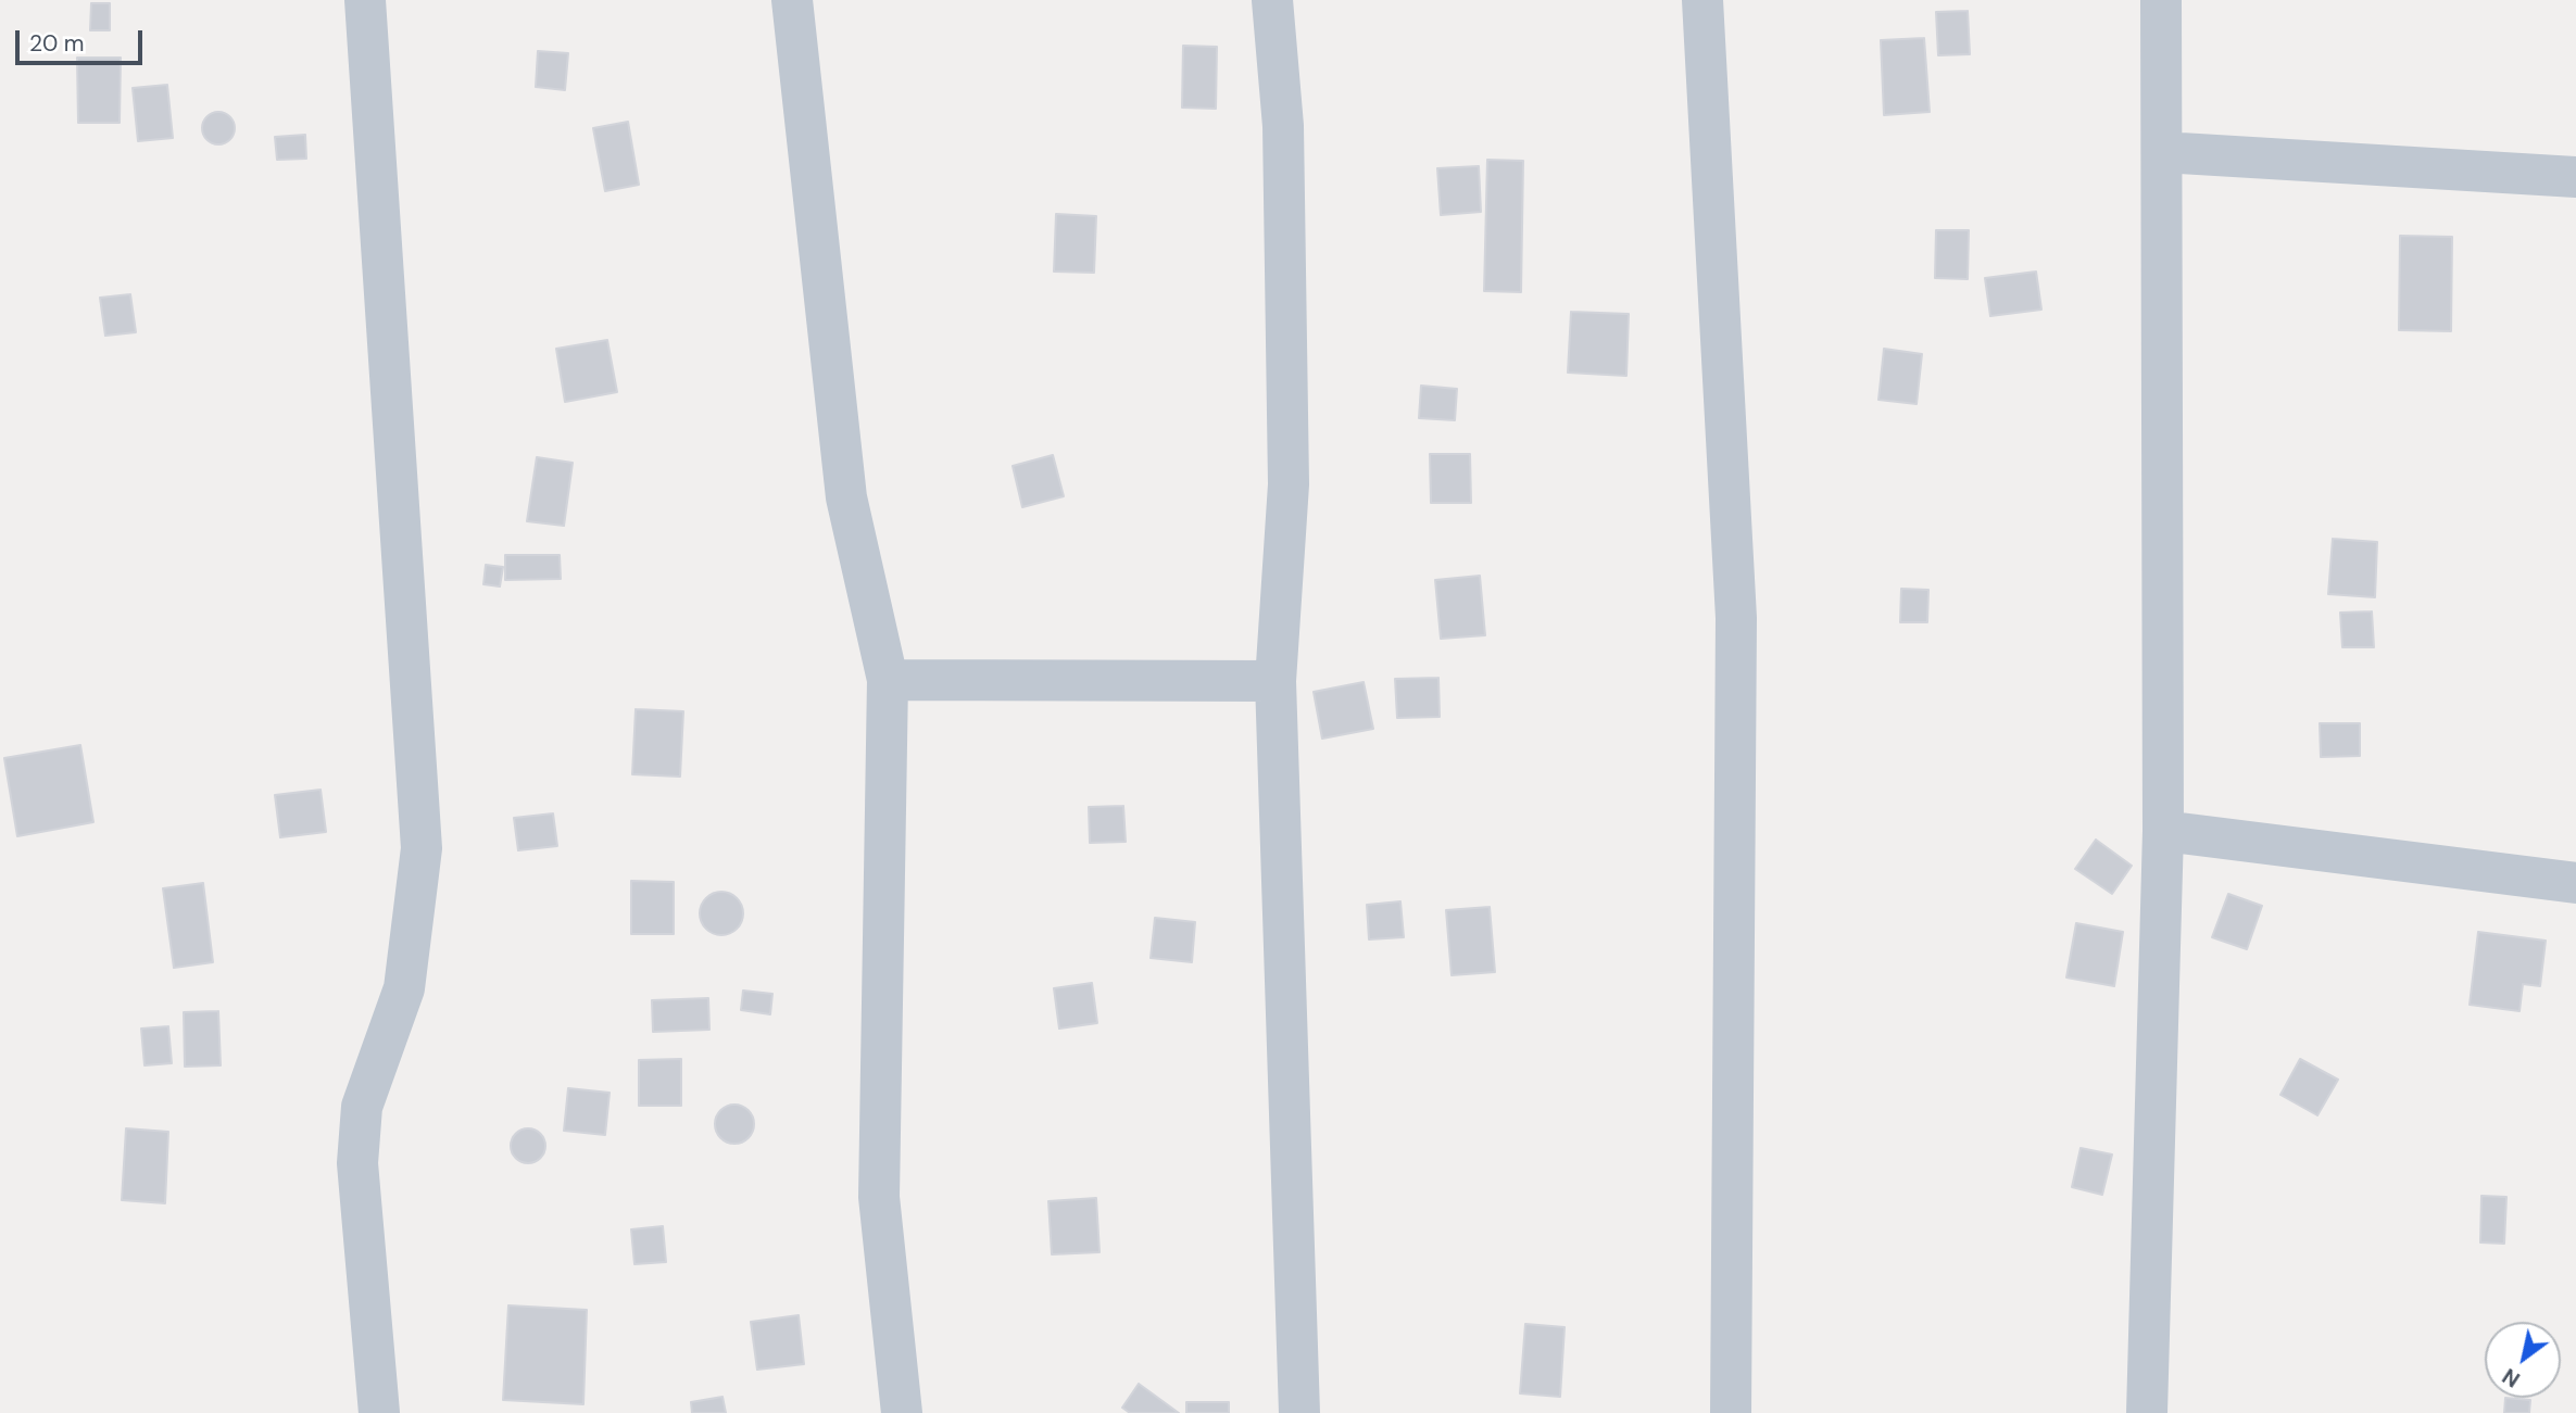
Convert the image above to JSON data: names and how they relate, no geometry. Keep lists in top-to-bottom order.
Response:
{
  "scale_bar": "20 m",
  "north": "bottom left"
}
